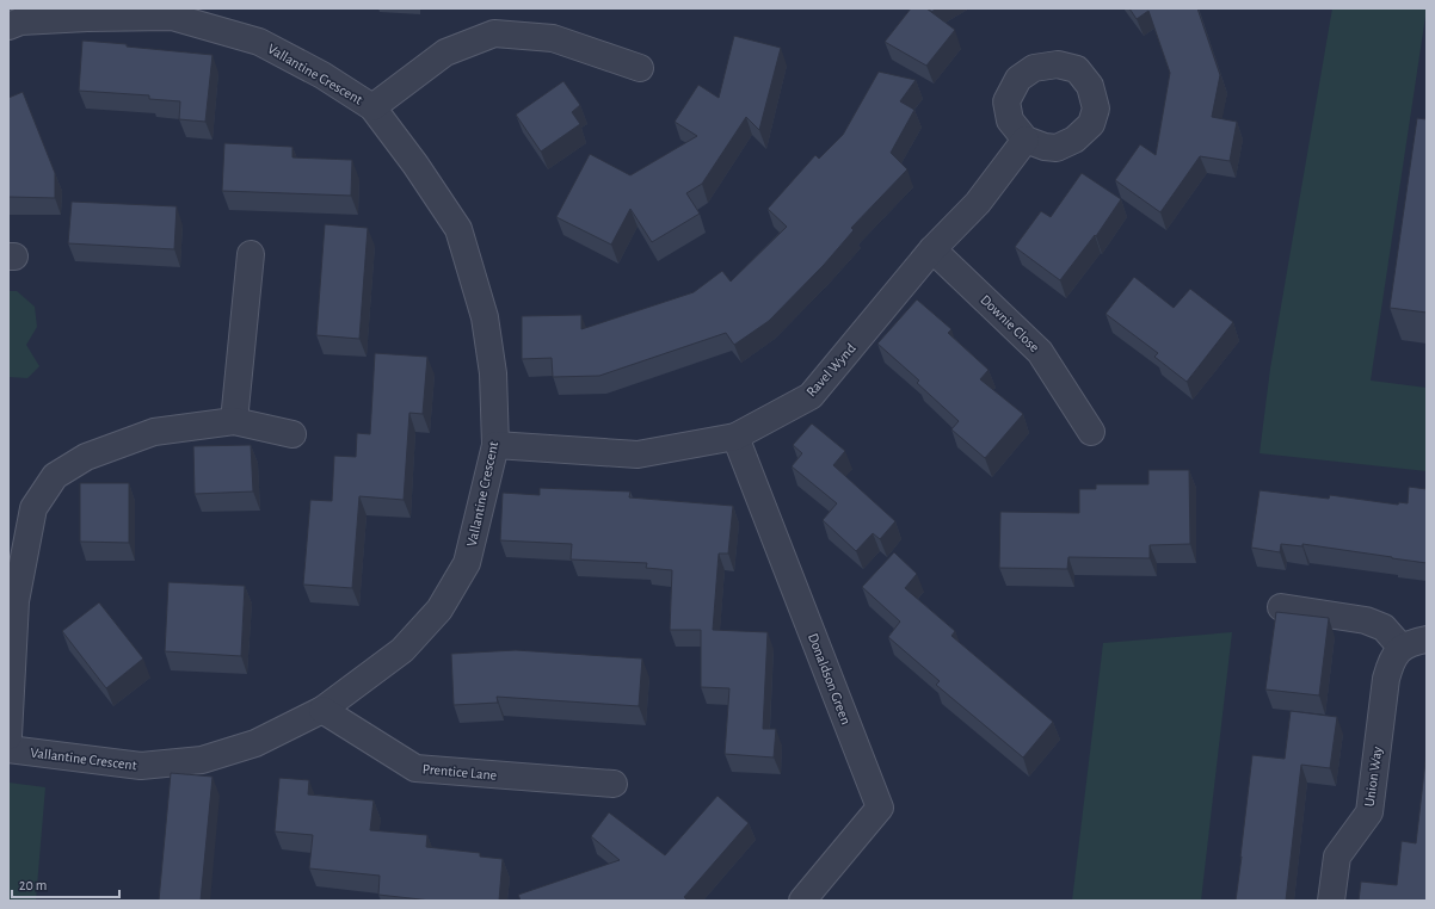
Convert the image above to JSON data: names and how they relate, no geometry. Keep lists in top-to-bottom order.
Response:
{
  "streets": {
    "street": [
      "Vallantine Crescent",
      "Downie Close",
      "Ravel Wynd",
      "Donaldson Green",
      "Prentice Lane",
      "Union Way"
    ]
  },
  "crossings": [
    ["Vallantine Crescent", "Ravel Wynd"],
    ["Vallantine Crescent", "Prentice Lane"],
    ["Downie Close", "Ravel Wynd"],
    ["Ravel Wynd", "Donaldson Green"]
  ],
  "scale_bar": "20 m"
}
